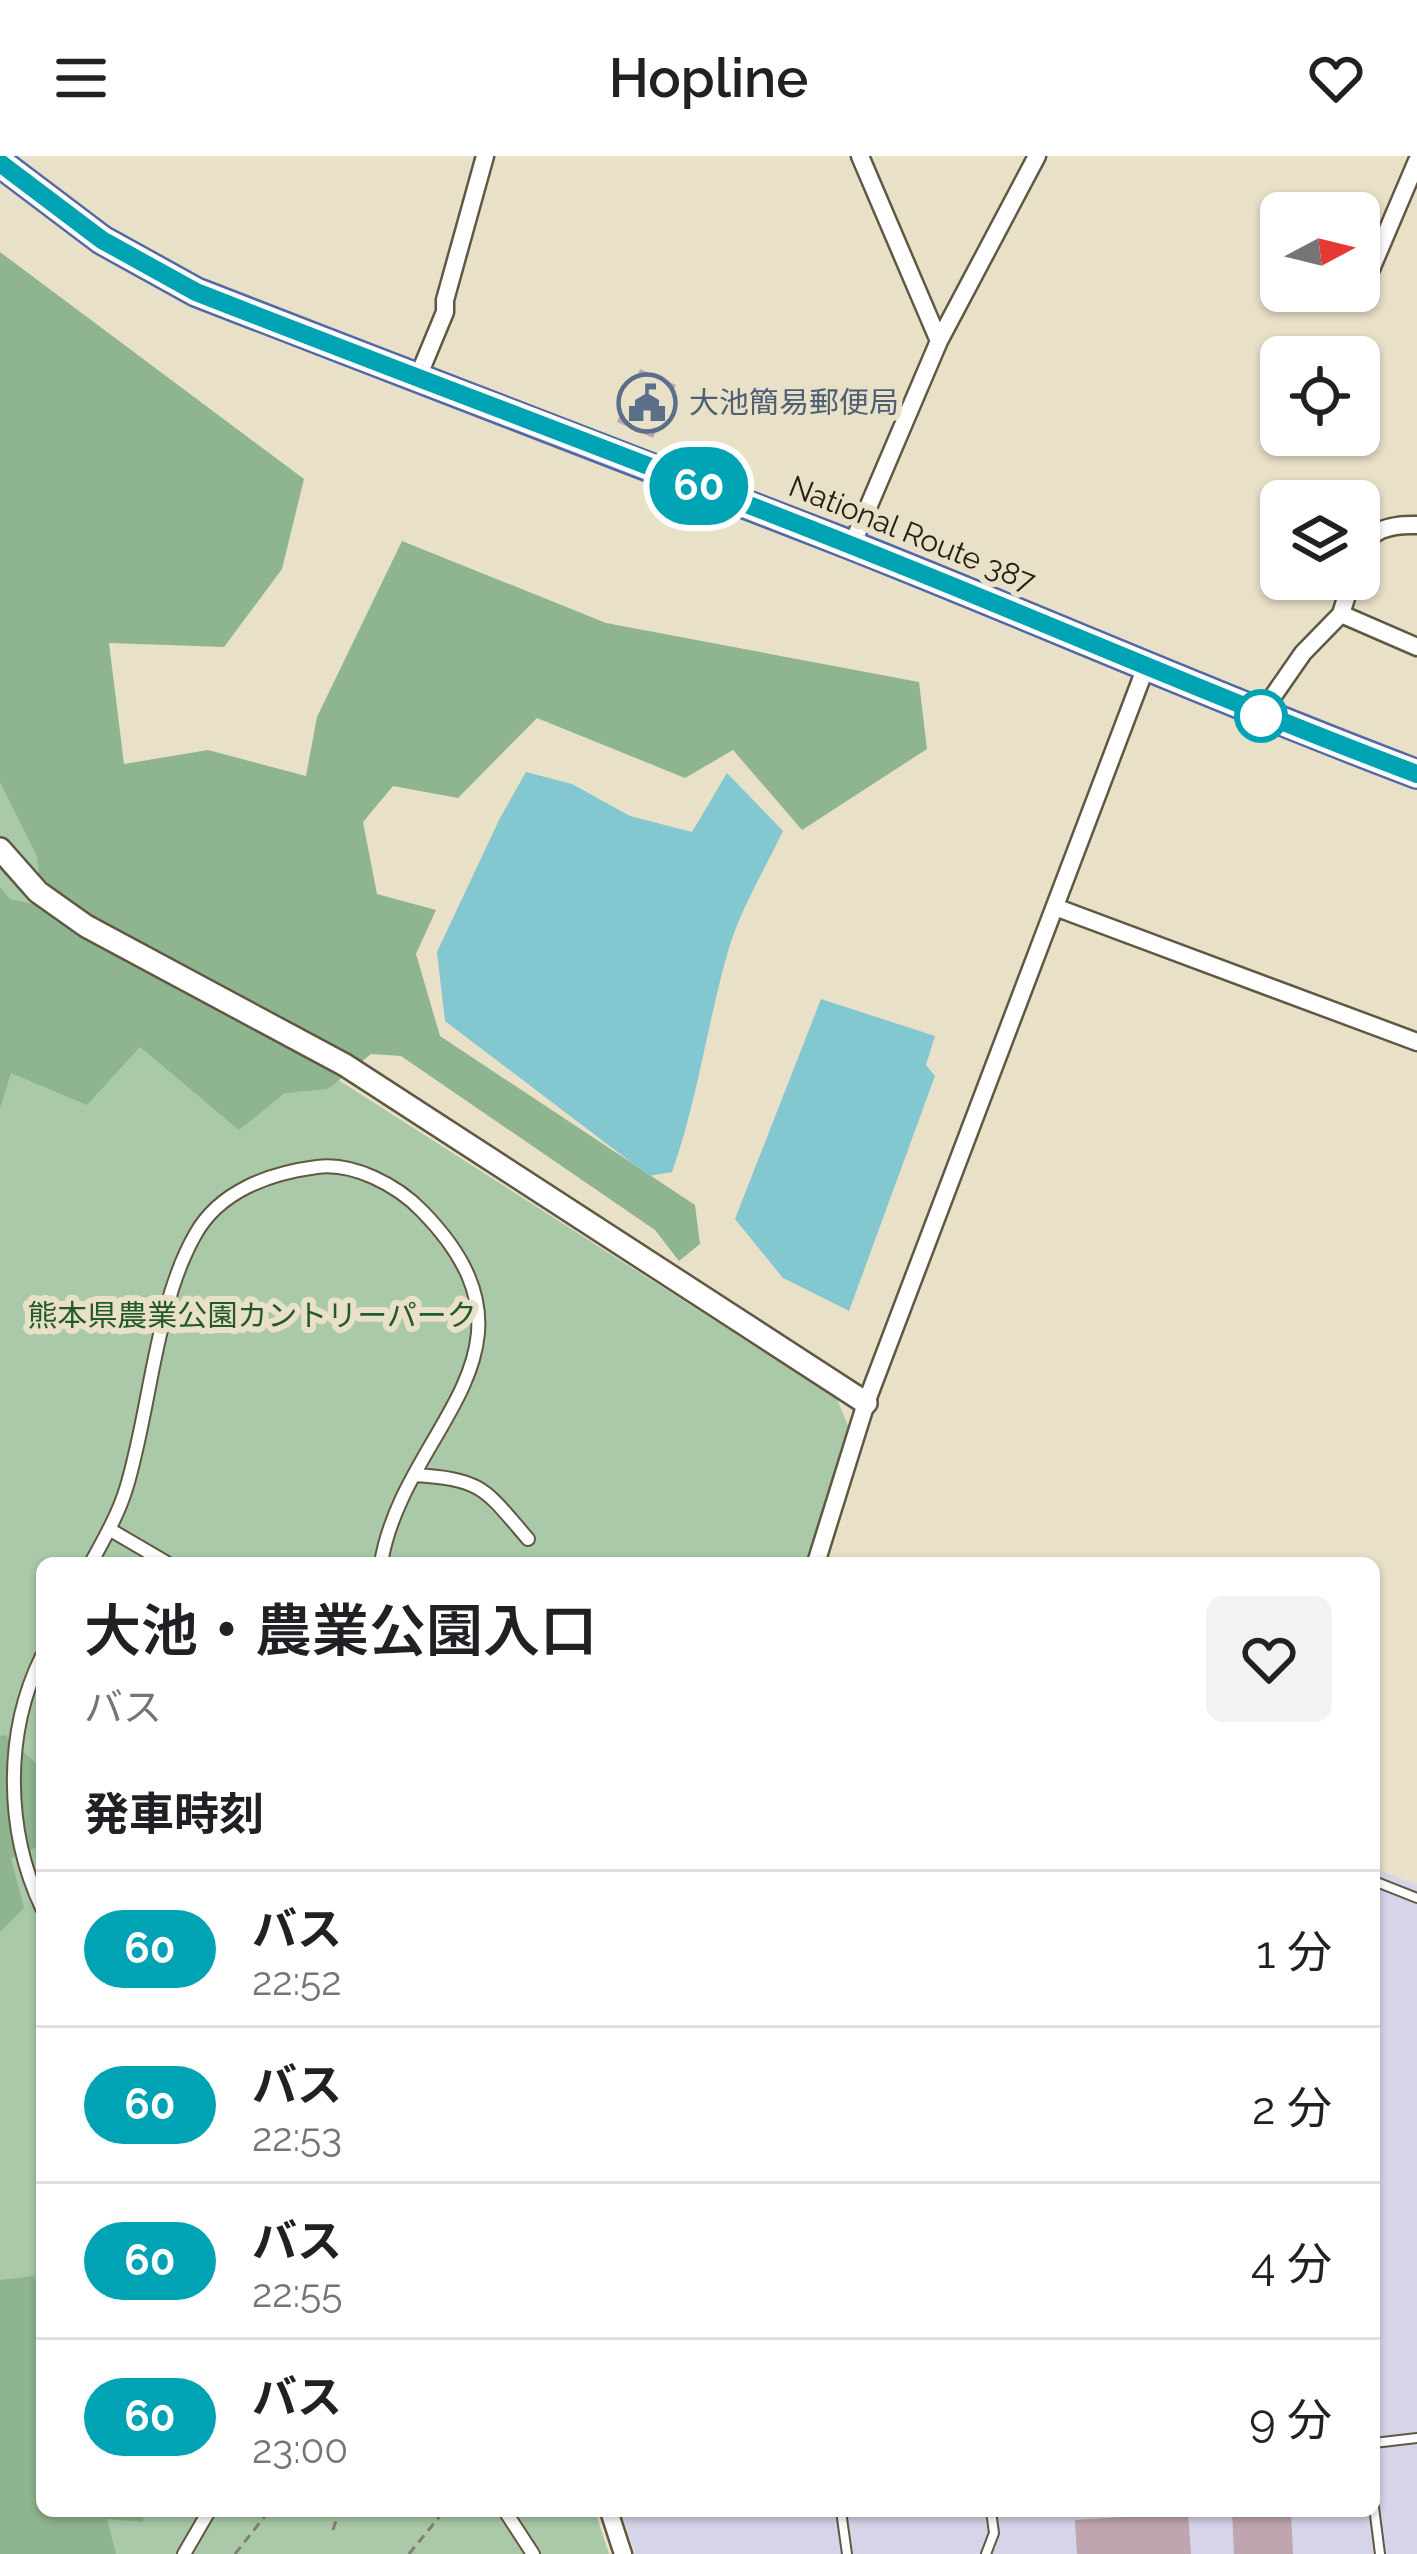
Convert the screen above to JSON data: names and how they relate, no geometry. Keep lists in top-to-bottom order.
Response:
{
  "streets": {
    "highway": ["National Route 387"]
  },
  "parks": ["熊本県農業公園カントリーパーク"],
  "places": {
    "public building": ["大池簡易郵便局"]
  },
  "lines": ["bus line 60"],
  "north": "right",
  "page": {
    "header": "Hopline",
    "on_map": "60",
    "heading": [
      ["大池・農業公園入口", "バス"],
      "発車時刻"
    ],
    "list": [
      {
        "mark": "60",
        "name": "バス",
        "note": "22:52",
        "value": "1 分"
      },
      {
        "mark": "60",
        "name": "バス",
        "note": "22:53",
        "value": "2 分"
      },
      {
        "mark": "60",
        "name": "バス",
        "note": "22:55",
        "value": "4 分"
      },
      {
        "mark": "60",
        "name": "バス",
        "note": "23:00",
        "value": "9 分"
      }
    ]
  }
}
